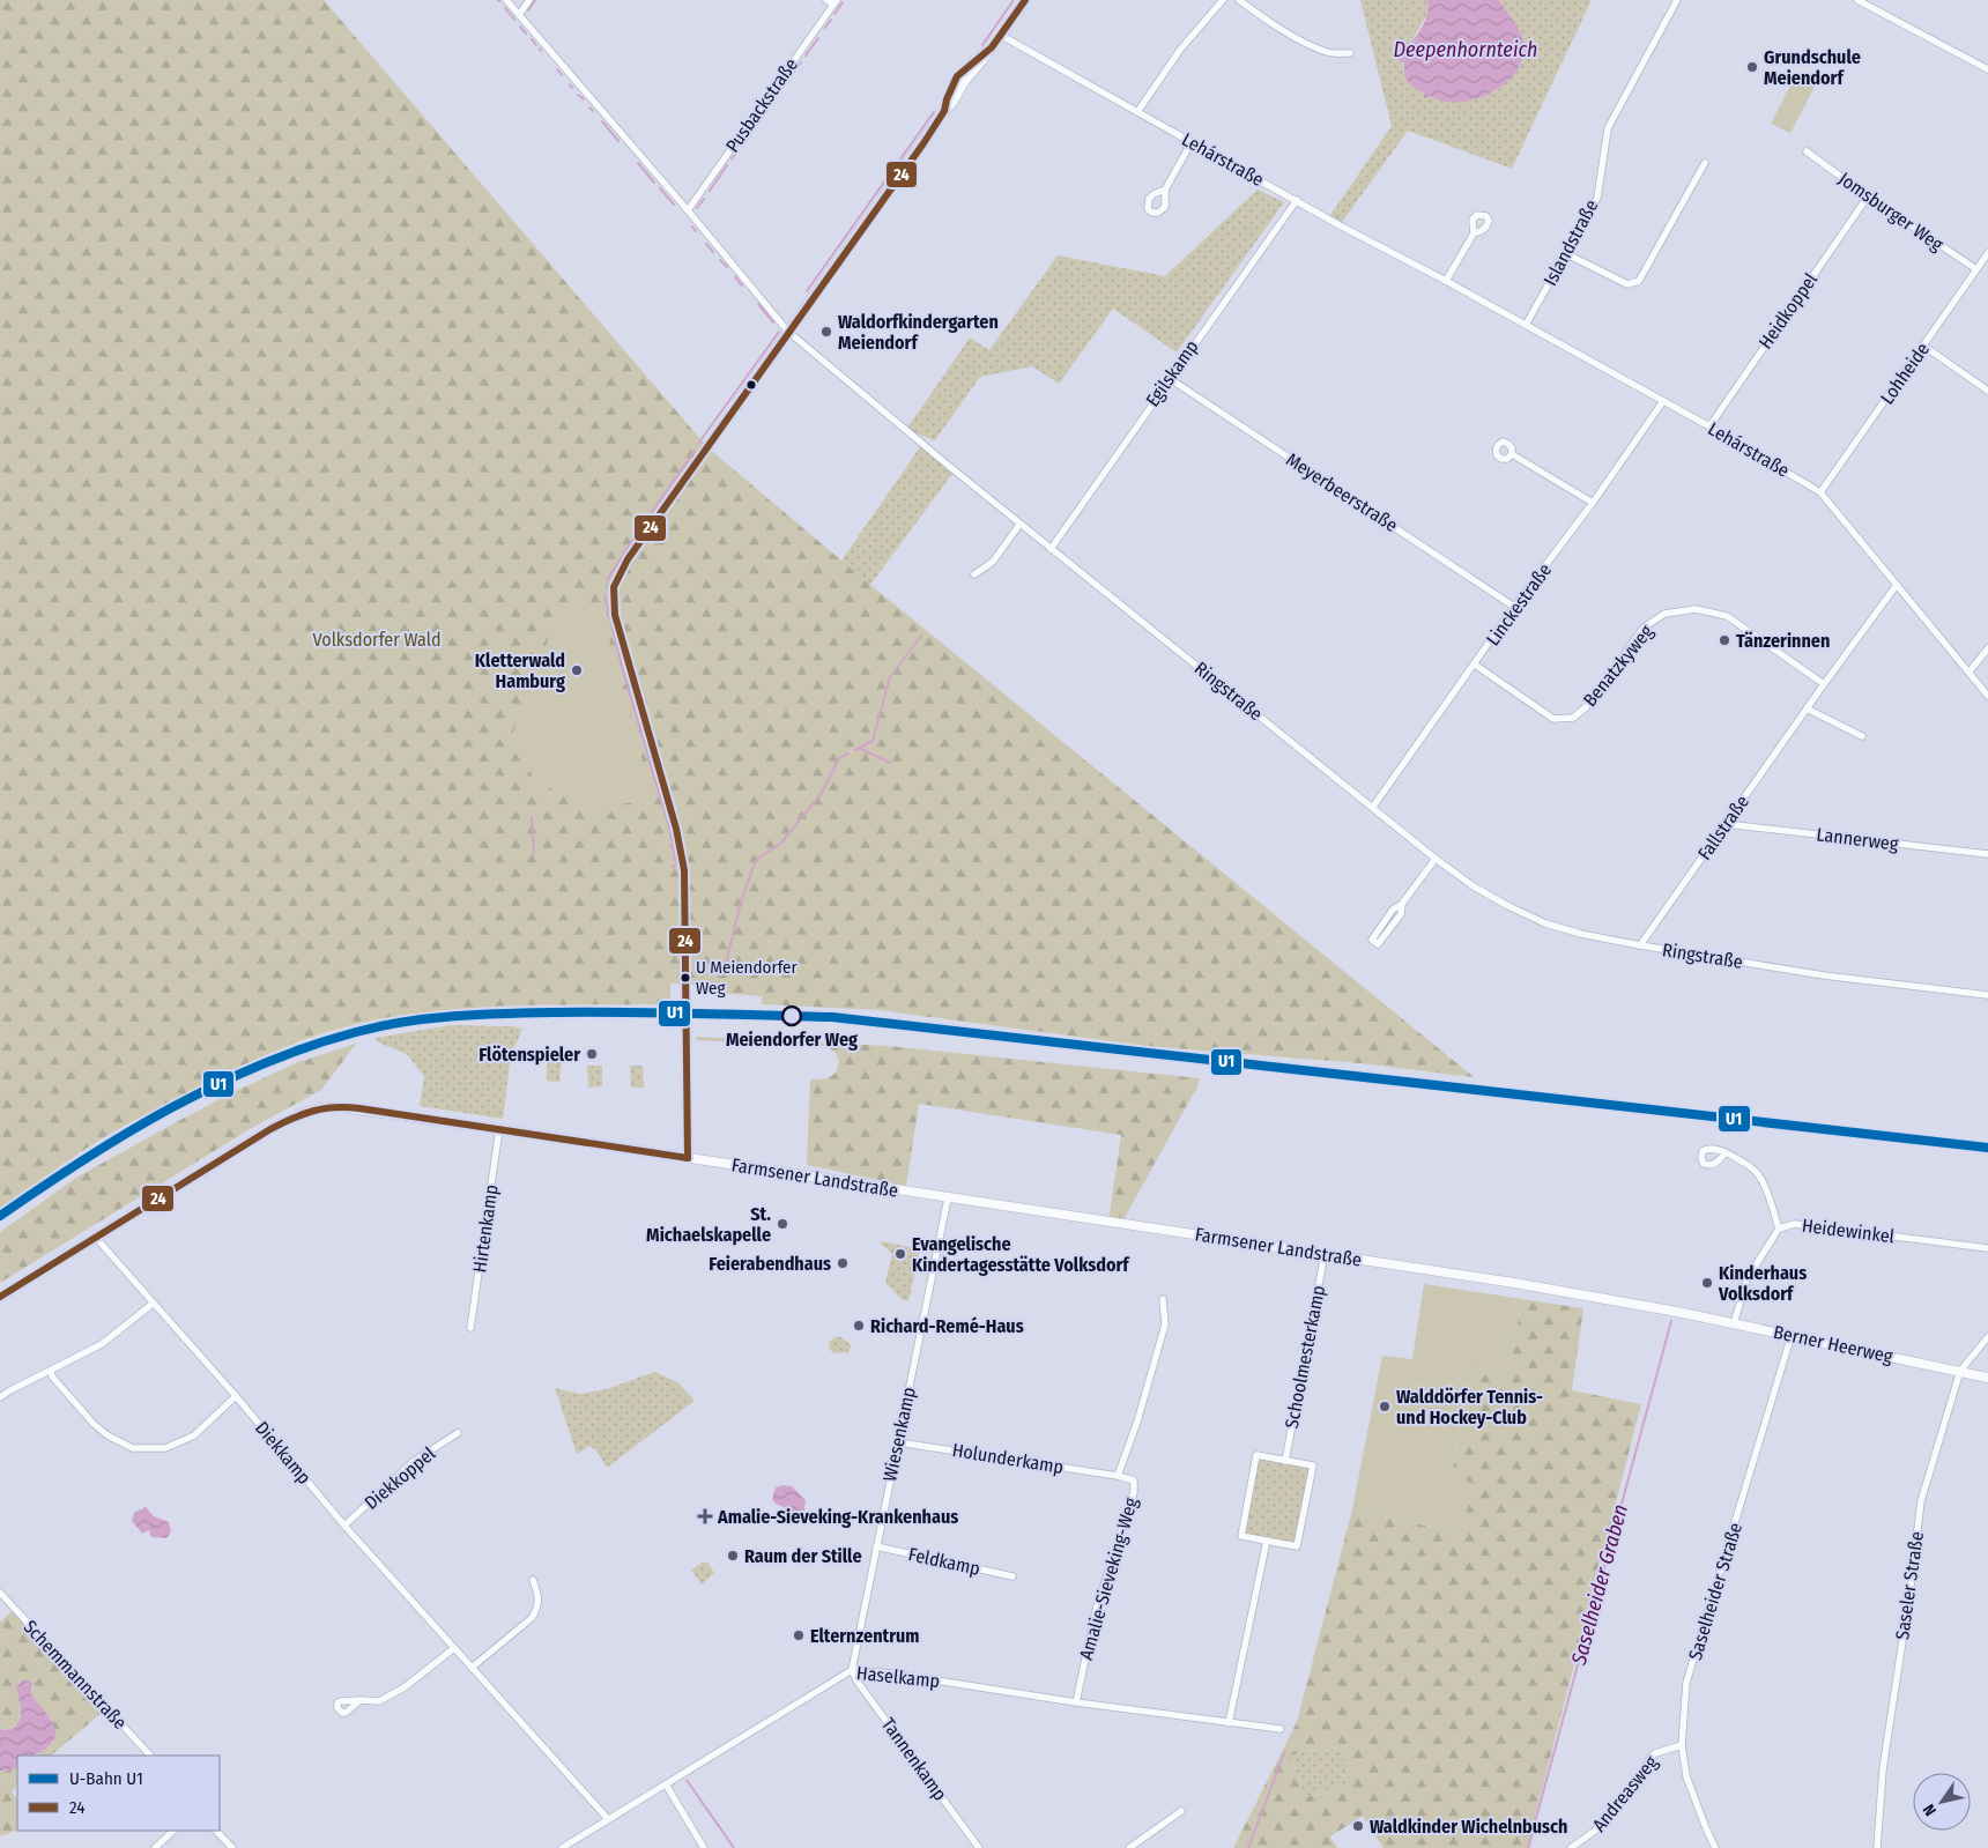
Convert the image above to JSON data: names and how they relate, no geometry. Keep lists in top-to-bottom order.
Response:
{
  "streets": {
    "main road": ["Farmsener Landstraße", "Berner Heerweg"],
    "street": [
      "Pusbackstraße",
      "Lehárstraße",
      "Jomsburger Weg",
      "Islandstraße",
      "Heidkoppel",
      "Egilskamp",
      "Lohheide",
      "Meyerbeerstraße",
      "Linckestraße",
      "Benatzkyweg",
      "Ringstraße",
      "Fallstraße",
      "Lannerweg",
      "Hirtenkamp",
      "Heidewinkel",
      "Schoolmesterkamp",
      "Wiesenkamp",
      "Diekkamp",
      "Holunderkamp",
      "Diekkoppel",
      "Feldkamp",
      "Amalie-Sieveking-Weg",
      "Saseler Straße",
      "Saselheider Straße",
      "Schemmannstraße",
      "Haselkamp",
      "Tannenkamp",
      "Andreasweg"
    ]
  },
  "crossings": [
    ["Pusbackstraße", "Ringstraße"],
    ["Lehárstraße", "Islandstraße"],
    ["Lehárstraße", "Heidkoppel"],
    ["Lehárstraße", "Egilskamp"],
    ["Lehárstraße", "Lohheide"],
    ["Lehárstraße", "Linckestraße"],
    ["Lehárstraße", "Fallstraße"],
    ["Jomsburger Weg", "Heidkoppel"],
    ["Jomsburger Weg", "Lohheide"],
    ["Egilskamp", "Meyerbeerstraße"],
    ["Egilskamp", "Ringstraße"],
    ["Meyerbeerstraße", "Linckestraße"],
    ["Linckestraße", "Benatzkyweg"],
    ["Linckestraße", "Ringstraße"],
    ["Benatzkyweg", "Fallstraße"],
    ["Ringstraße", "Fallstraße"],
    ["Fallstraße", "Lannerweg"],
    ["Farmsener Landstraße", "Hirtenkamp"],
    ["Farmsener Landstraße", "Berner Heerweg"],
    ["Farmsener Landstraße", "Schoolmesterkamp"],
    ["Farmsener Landstraße", "Wiesenkamp"],
    ["Farmsener Landstraße", "Diekkamp"],
    ["Heidewinkel", "Berner Heerweg"],
    ["Berner Heerweg", "Saseler Straße"],
    ["Berner Heerweg", "Saselheider Straße"],
    ["Wiesenkamp", "Holunderkamp"],
    ["Wiesenkamp", "Feldkamp"],
    ["Wiesenkamp", "Haselkamp"],
    ["Wiesenkamp", "Tannenkamp"],
    ["Diekkamp", "Diekkoppel"],
    ["Diekkamp", "Haselkamp"],
    ["Holunderkamp", "Amalie-Sieveking-Weg"],
    ["Amalie-Sieveking-Weg", "Haselkamp"],
    ["Saselheider Straße", "Andreasweg"],
    ["Haselkamp", "Tannenkamp"]
  ],
  "water": ["Deepenhornteich", "Saselheider Graben"],
  "parks": ["Volksdorfer Wald"],
  "places": {
    "other": [
      "Grundschule Meiendorf",
      "Waldorfkindergarten Meiendorf",
      "Tänzerinnen",
      "Kletterwald Hamburg",
      "U Meiendorfer Weg",
      "Meiendorfer Weg",
      "Flötenspieler",
      "St. Michaelskapelle",
      "Evangelische Kindertagesstätte Volksdorf",
      "Feierabendhaus",
      "Kinderhaus Volksdorf",
      "Richard-Remé-Haus",
      "Walddörfer Tennis- und Hockey-Club",
      "Raum der Stille",
      "Elternzentrum",
      "Waldkinder Wichelnbusch"
    ],
    "health": ["Amalie-Sieveking-Krankenhaus"]
  },
  "lines": ["transit line 24", "metro line U1"],
  "legend": ["U-Bahn U1", "24"],
  "north": "bottom left"
}
